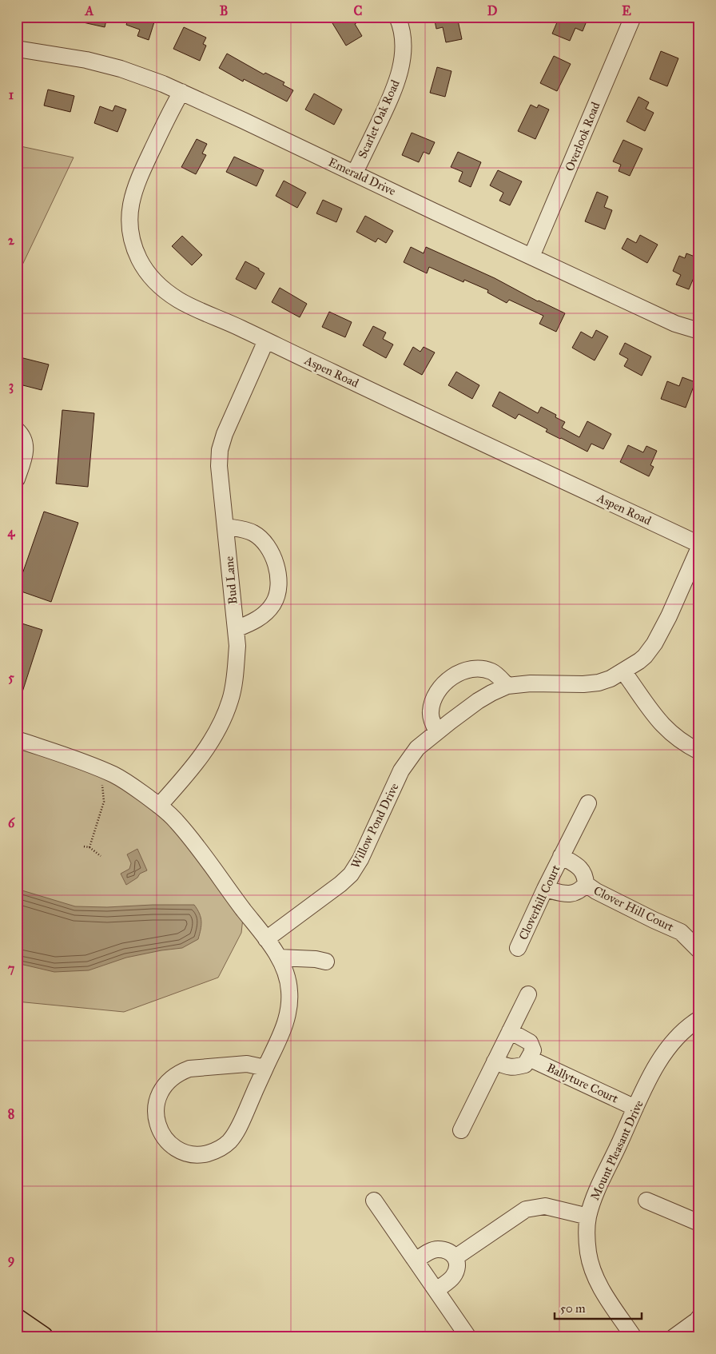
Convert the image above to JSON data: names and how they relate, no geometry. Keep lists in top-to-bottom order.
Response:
{
  "streets": {
    "street": [
      "Scarlet Oak Road",
      "Overlook Road",
      "Emerald Drive",
      "Aspen Road",
      "Bud Lane",
      "Willow Pond Drive",
      "Cloverhill Court",
      "Clover Hill Court",
      "Ballyture Court",
      "Mount Pleasant Drive"
    ]
  },
  "crossings": [
    ["Scarlet Oak Road", "Emerald Drive"],
    ["Overlook Road", "Emerald Drive"],
    ["Emerald Drive", "Aspen Road"],
    ["Aspen Road", "Bud Lane"],
    ["Cloverhill Court", "Clover Hill Court"],
    ["Ballyture Court", "Mount Pleasant Drive"]
  ],
  "scale_bar": "50 m",
  "grid": {
    "columns": [
      "A",
      "B",
      "C",
      "D",
      "E"
    ],
    "rows": [
      "1",
      "2",
      "3",
      "4",
      "5",
      "6",
      "7",
      "8",
      "9"
    ]
  }
}
